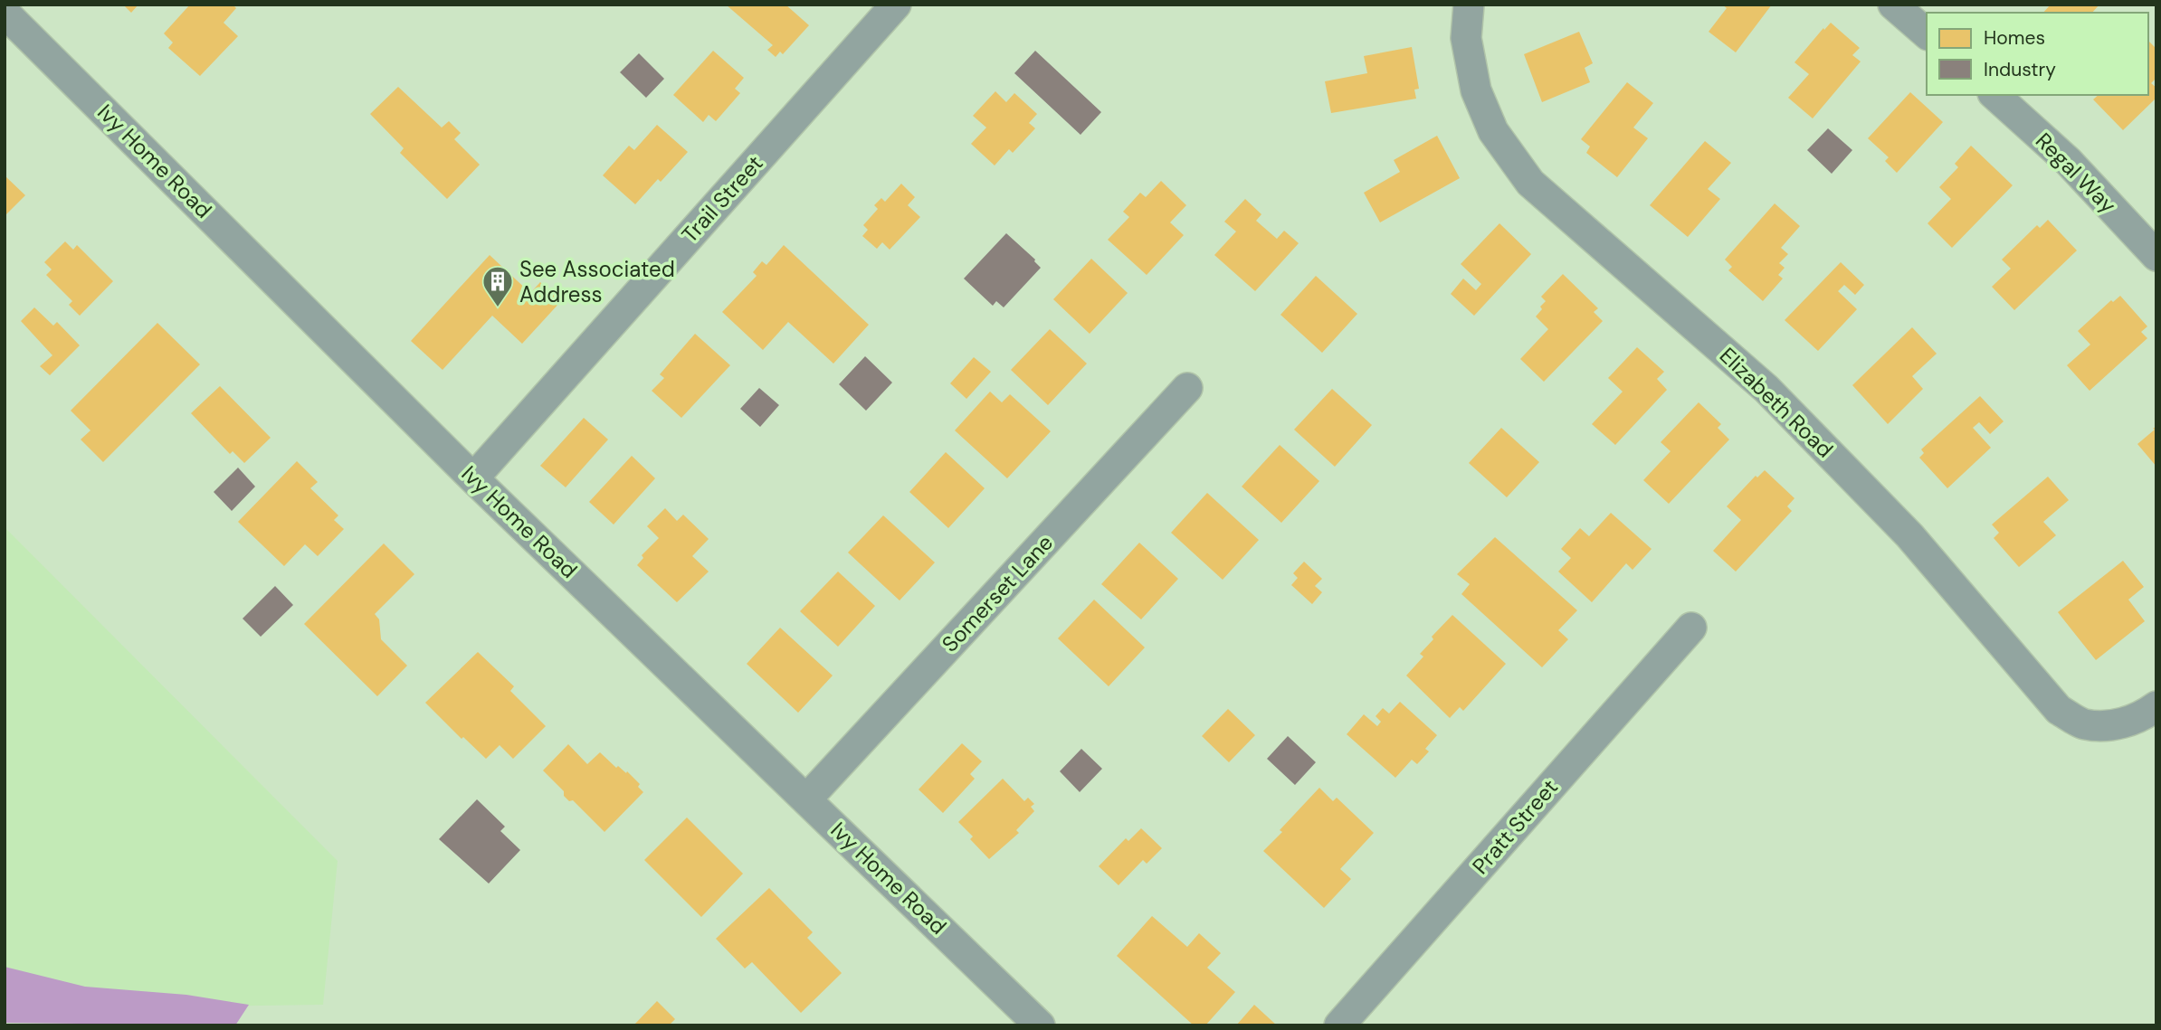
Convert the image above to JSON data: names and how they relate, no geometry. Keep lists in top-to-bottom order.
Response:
{
  "streets": {
    "street": [
      "Ivy Home Road",
      "Regal Way",
      "Trail Street",
      "Elizabeth Road",
      "Somerset Lane",
      "Pratt Street"
    ]
  },
  "crossings": [
    ["Ivy Home Road", "Trail Street"],
    ["Ivy Home Road", "Somerset Lane"]
  ],
  "places": {
    "building": ["See Associated Address"]
  },
  "legend": ["Homes", "Industry"]
}
